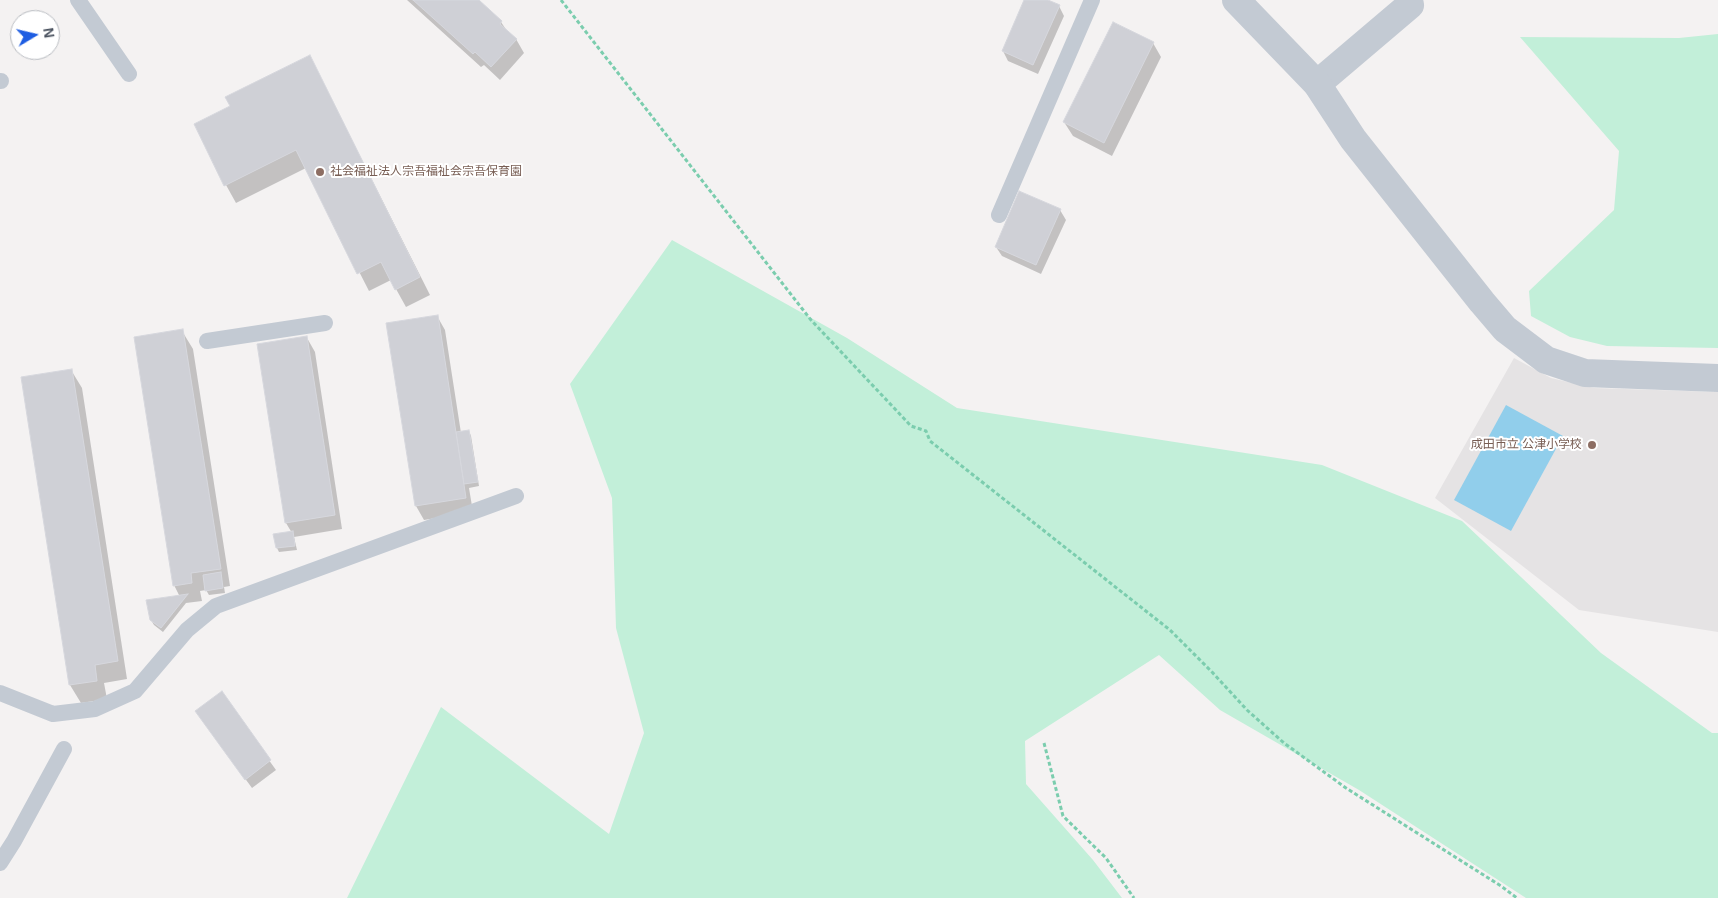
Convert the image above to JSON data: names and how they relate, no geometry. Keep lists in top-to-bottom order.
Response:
{
  "places": ["社会福祉法人宗吾福祉会宗吾保育園", "成田市立 公津小学校"],
  "north": "right"
}
